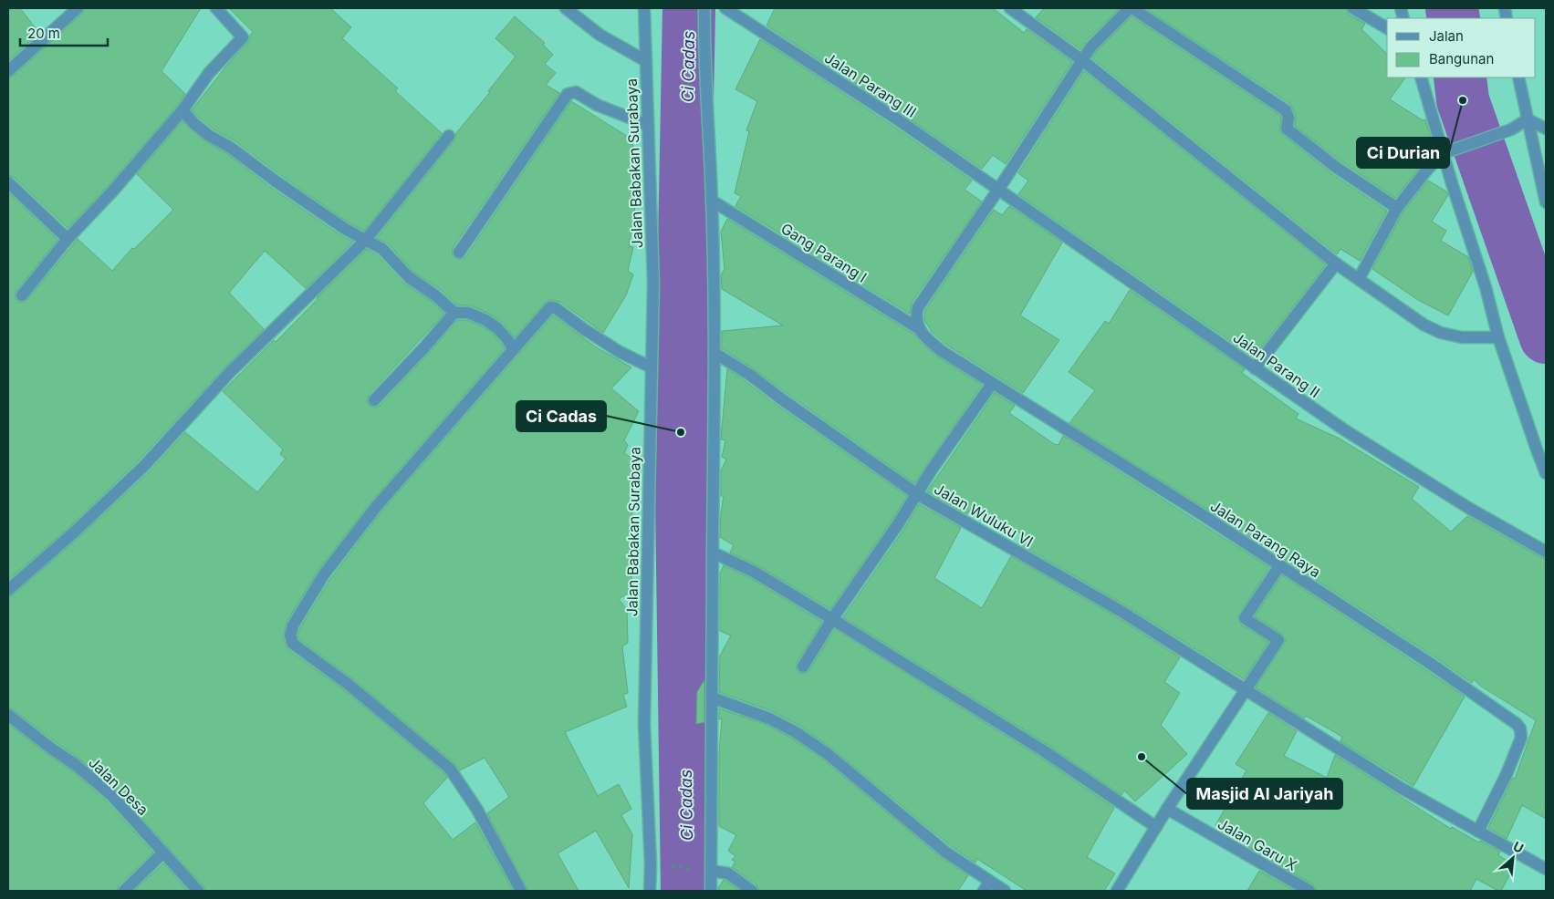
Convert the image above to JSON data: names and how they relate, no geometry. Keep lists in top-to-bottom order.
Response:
{
  "streets": {
    "street": [
      "Jalan Parang III",
      "Jalan Babakan Surabaya",
      "Gang Parang I",
      "Jalan Parang II",
      "Jalan Wuluku VI",
      "Jalan Parang Raya",
      "Jalan Desa",
      "Jalan Garu X"
    ]
  },
  "crossings": [
    ["Jalan Parang III", "Jalan Parang II"],
    ["Gang Parang I", "Jalan Parang Raya"],
    ["Jalan Wuluku VI", "Jalan Parang Raya"]
  ],
  "water": ["Ci Cadas"],
  "places": ["Ci Durian", "Ci Cadas", "Masjid Al Jariyah"],
  "legend": ["Jalan", "Bangunan"],
  "scale_bar": "20 m",
  "north": "top right"
}
